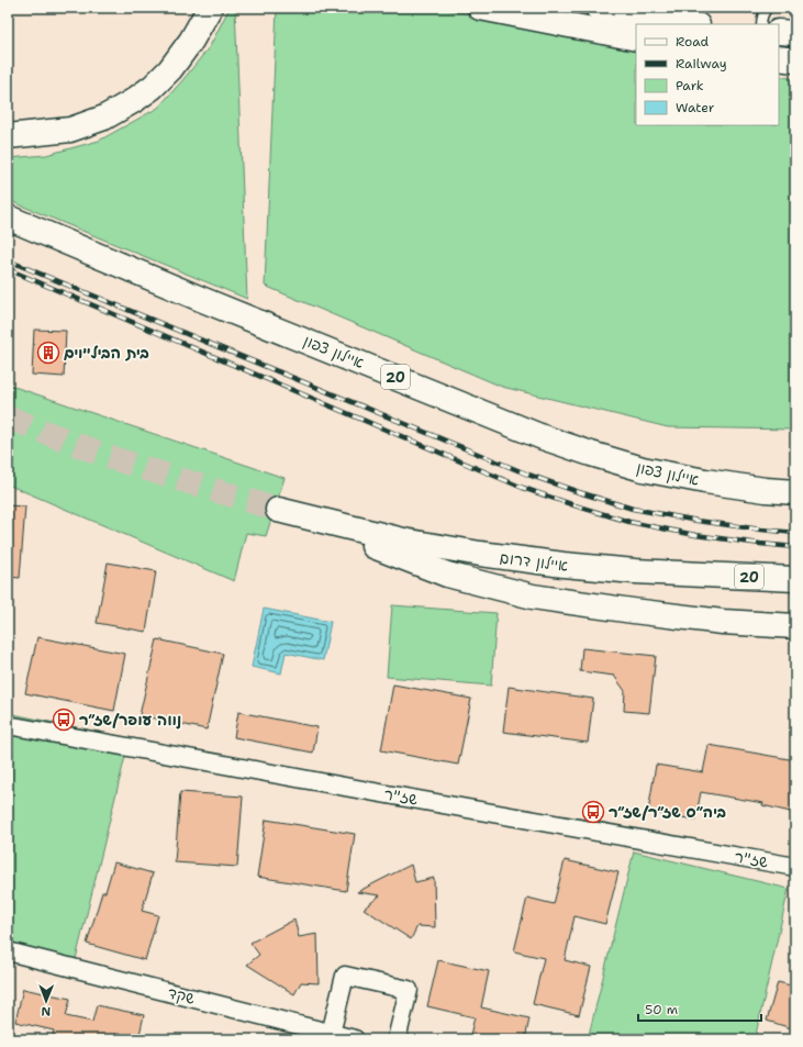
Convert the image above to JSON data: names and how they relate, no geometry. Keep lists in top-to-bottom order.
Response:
{
  "streets": {
    "main road": ["איילון צפון", "20", "איילון דרום"],
    "street": ["שז\"ר", "שקד"]
  },
  "places": {
    "building": ["בית הביל\"וים"],
    "bus stop": ["נווה עופר/שז״ר", "ביה״ס שז״ר/שז״ר"]
  },
  "legend": [
    "Road",
    "Railway",
    "Park",
    "Water"
  ],
  "scale_bar": "50 m",
  "north": "bottom"
}
